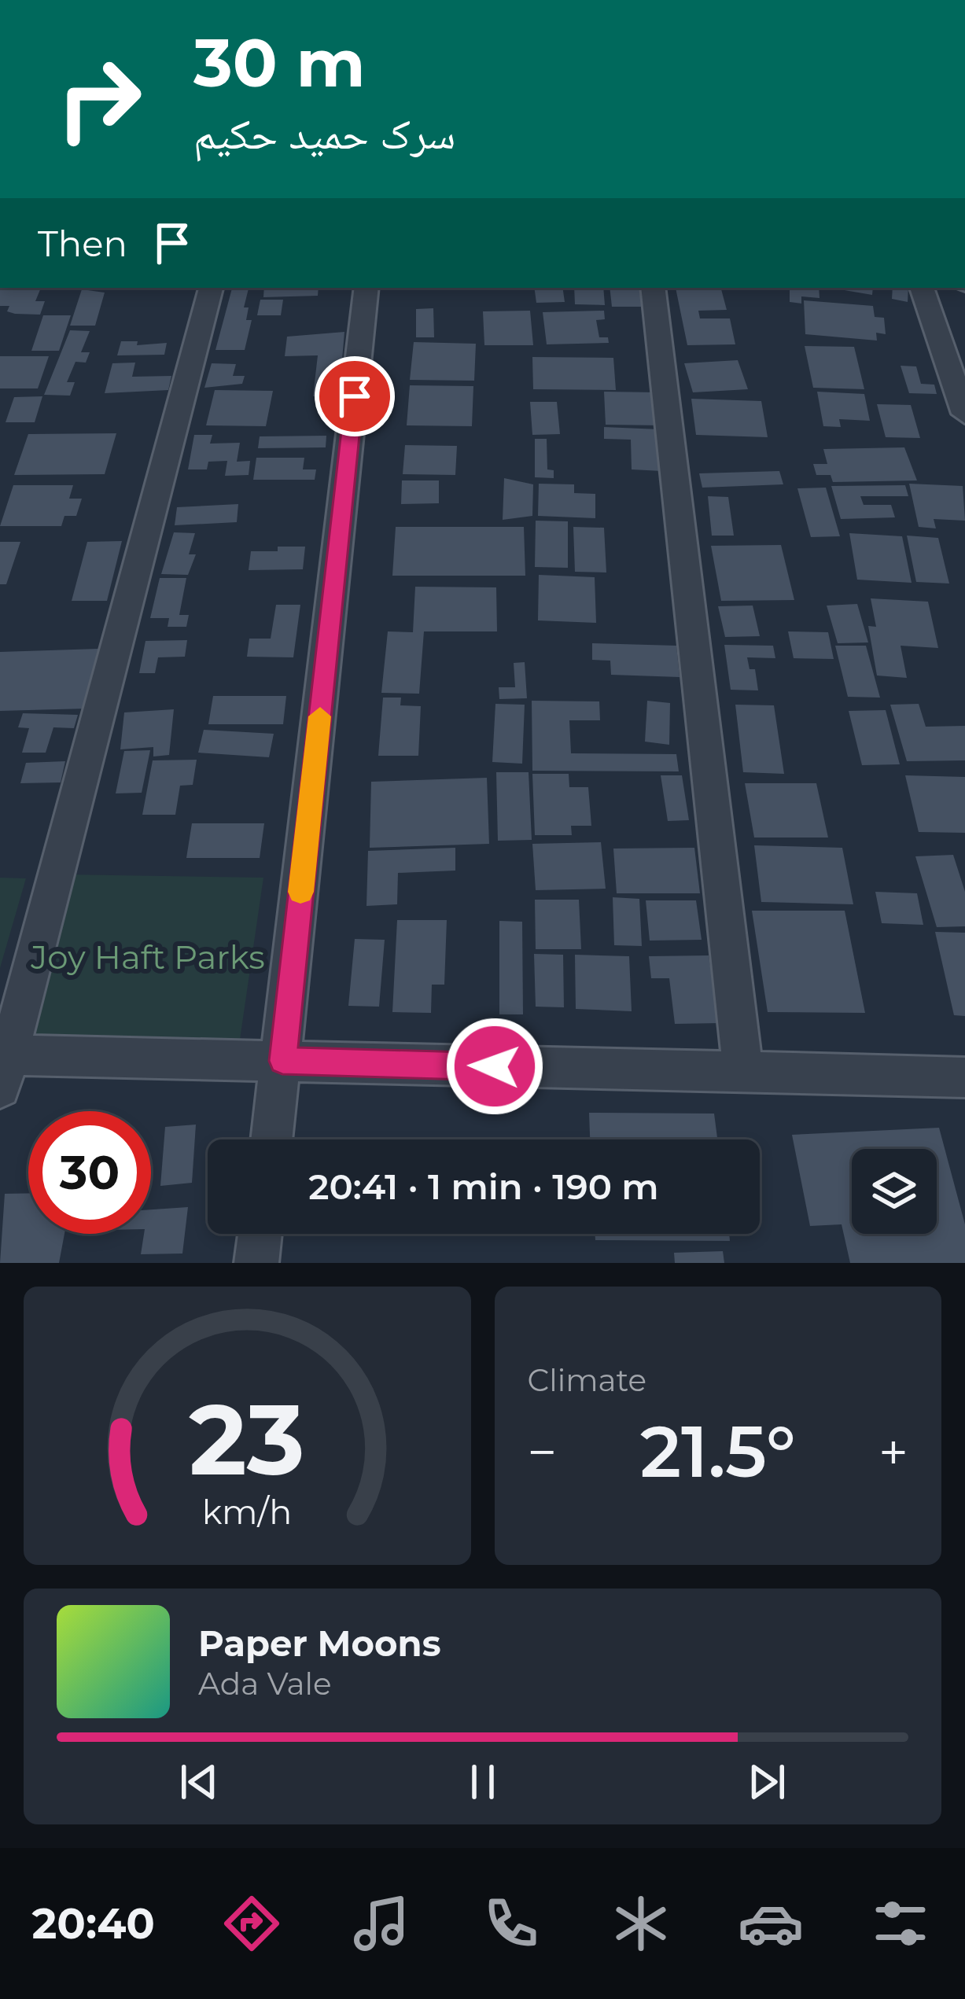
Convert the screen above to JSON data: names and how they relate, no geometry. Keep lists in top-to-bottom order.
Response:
{
  "parks": ["Joy Haft Parks"],
  "page": {
    "turn": ["30 m", "سرک حمید حکیم"],
    "then": "Then",
    "limit": "30",
    "trip": "20:41 · 1 min · 190 m",
    "tile": "Climate",
    "heat": ["−", "21.5°", "+"],
    "song": ["Paper Moons", "Ada Vale"],
    "tabs": "20:40",
    "gauge": ["23", "km/h"]
  }
}
